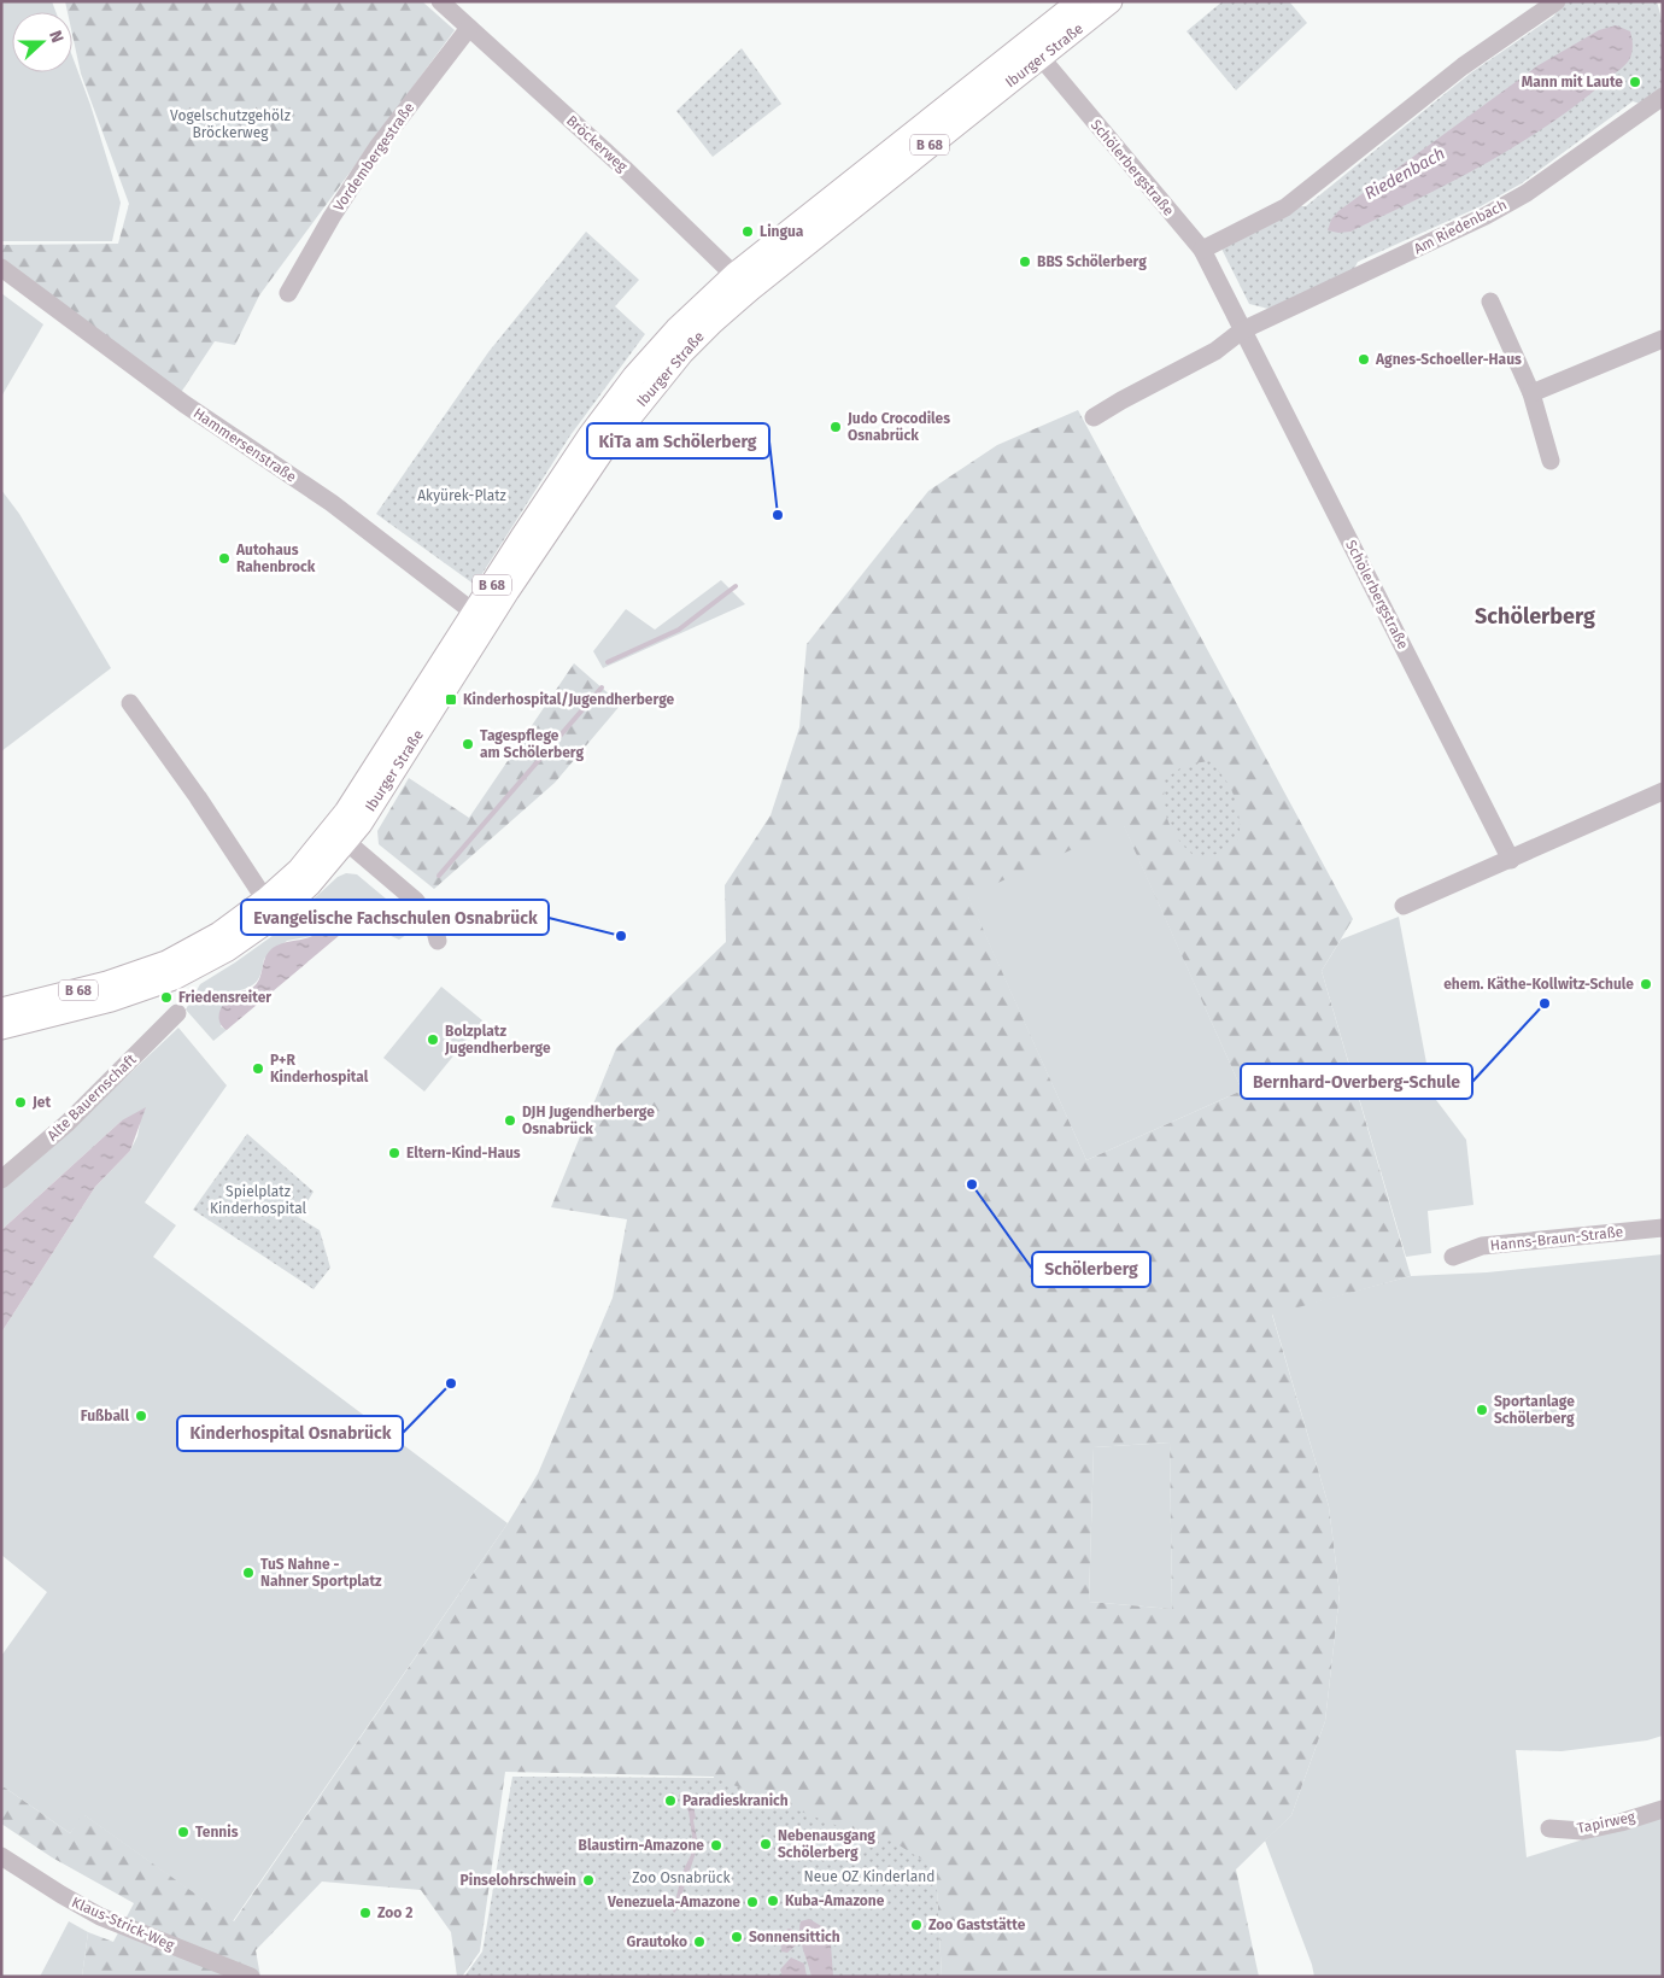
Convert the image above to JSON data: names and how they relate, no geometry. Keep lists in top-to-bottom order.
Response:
{
  "streets": {
    "main road": ["Iburger Straße", "B 68"],
    "street": [
      "Bröckerweg",
      "Vordembergestraße",
      "Schölerbergstraße",
      "Am Riedenbach",
      "Hammersenstraße",
      "Alte Bauernschaft",
      "Hanns-Braun-Straße",
      "Tapirweg",
      "Klaus-Strick-Weg"
    ]
  },
  "crossings": [
    ["Iburger Straße", "Bröckerweg"],
    ["Iburger Straße", "Schölerbergstraße"],
    ["Iburger Straße", "Hammersenstraße"],
    ["Bröckerweg", "Vordembergestraße"],
    ["Schölerbergstraße", "Am Riedenbach"]
  ],
  "districts": ["Schölerberg"],
  "water": ["Riedenbach"],
  "parks": [
    "Vogelschutzgehölz Bröckerweg",
    "Akyürek-Platz",
    "Spielplatz Kinderhospital",
    "Neue OZ Kinderland",
    "Zoo Osnabrück"
  ],
  "places": {
    "other": [
      "Mann mit Laute",
      "Lingua",
      "BBS Schölerberg",
      "Agnes-Schoeller-Haus",
      "Judo Crocodiles Osnabrück",
      "KiTa am Schölerberg",
      "Autohaus Rahenbrock",
      "Tagespflege am Schölerberg",
      "Evangelische Fachschulen Osnabrück",
      "ehem. Käthe-Kollwitz-Schule",
      "Friedensreiter",
      "Bernhard-Overberg-Schule",
      "Bolzplatz Jugendherberge",
      "P+R Kinderhospital",
      "Jet",
      "DJH Jugendherberge Osnabrück",
      "Eltern-Kind-Haus",
      "Schölerberg",
      "Kinderhospital Osnabrück",
      "Sportanlage Schölerberg",
      "Fußball",
      "TuS Nahne - Nahner Sportplatz",
      "Paradieskranich",
      "Tennis",
      "Nebenausgang Schölerberg",
      "Blaustirn-Amazone",
      "Pinselohrschwein",
      "Kuba-Amazone",
      "Venezuela-Amazone",
      "Zoo 2",
      "Zoo Gaststätte",
      "Sonnensittich",
      "Grautoko"
    ],
    "transit": ["Kinderhospital/Jugendherberge"]
  },
  "north": "right"
}
